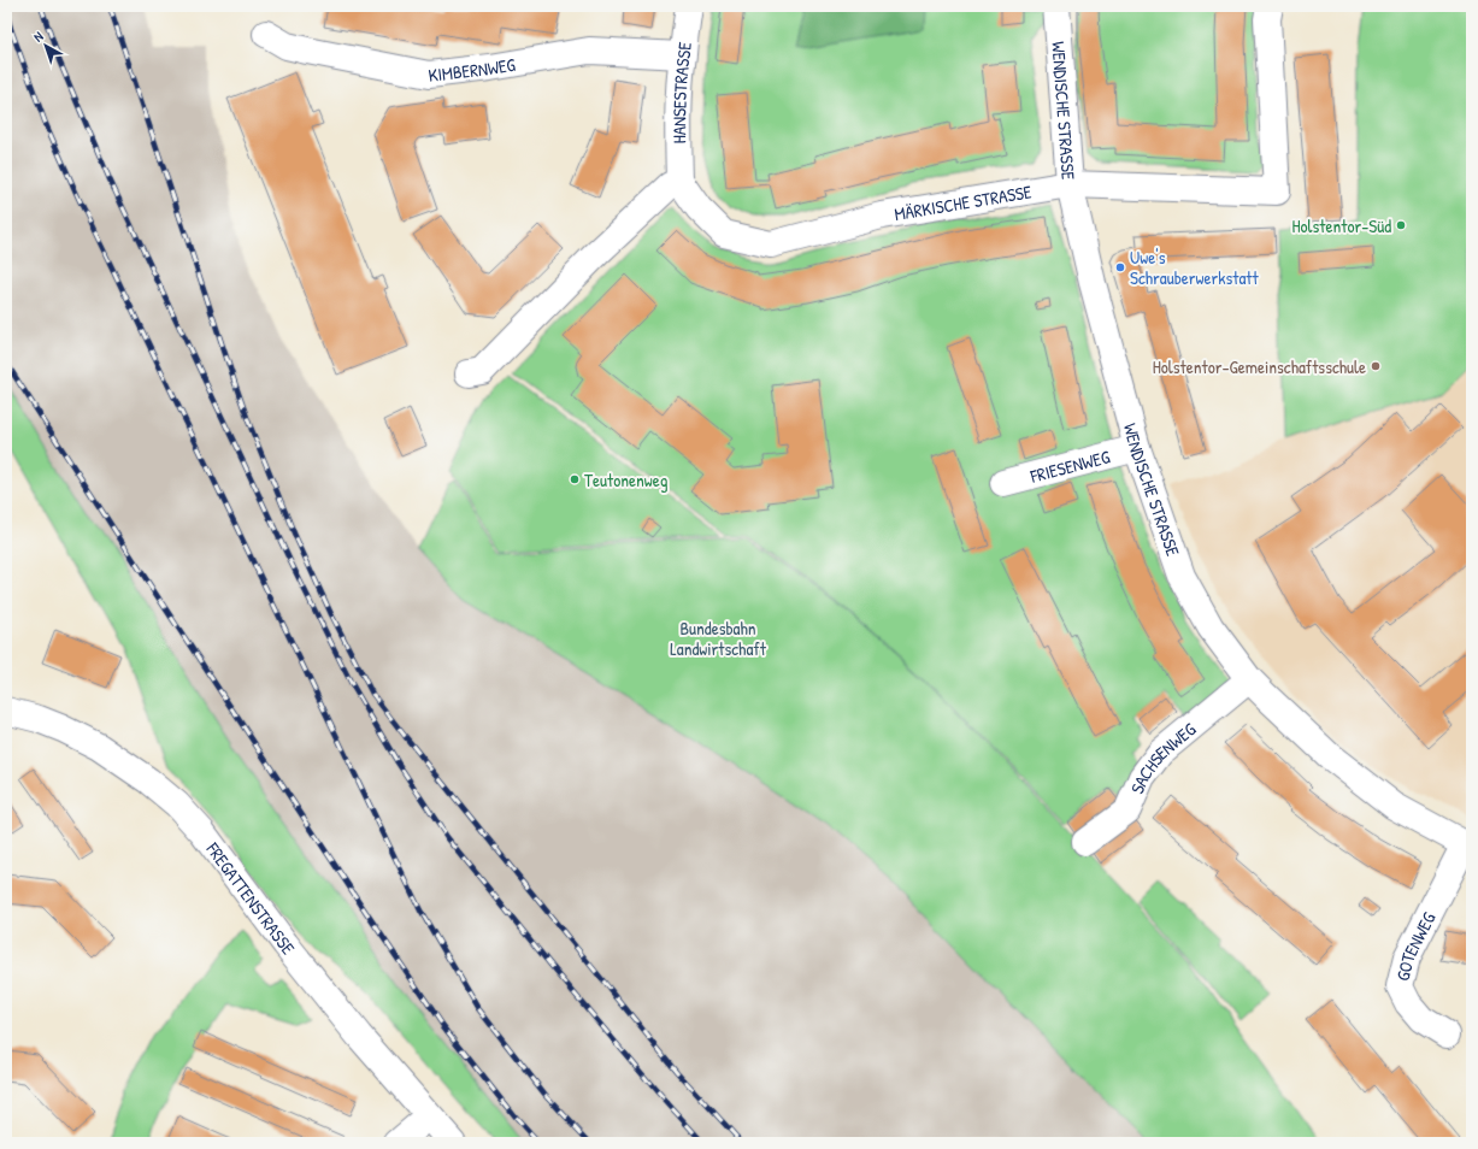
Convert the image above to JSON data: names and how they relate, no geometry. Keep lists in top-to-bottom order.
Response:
{
  "streets": {
    "street": [
      "KIMBERNWEG",
      "HANSESTRASSE",
      "WENDISCHE STRASSE",
      "MÄRKISCHE STRASSE",
      "FRIESENWEG",
      "SACHSENWEG",
      "FREGATTENSTRASSE",
      "GOTENWEG"
    ]
  },
  "crossings": [
    ["KIMBERNWEG", "HANSESTRASSE"],
    ["HANSESTRASSE", "MÄRKISCHE STRASSE"],
    ["WENDISCHE STRASSE", "MÄRKISCHE STRASSE"],
    ["WENDISCHE STRASSE", "FRIESENWEG"],
    ["WENDISCHE STRASSE", "SACHSENWEG"],
    ["WENDISCHE STRASSE", "GOTENWEG"]
  ],
  "parks": ["Bundesbahn Landwirtschaft"],
  "places": [
    "Holstentor-Süd",
    "Uwe's Schrauberwerkstatt",
    "Holstentor-Gemeinschaftsschule",
    "Teutonenweg"
  ],
  "north": "top left"
}
